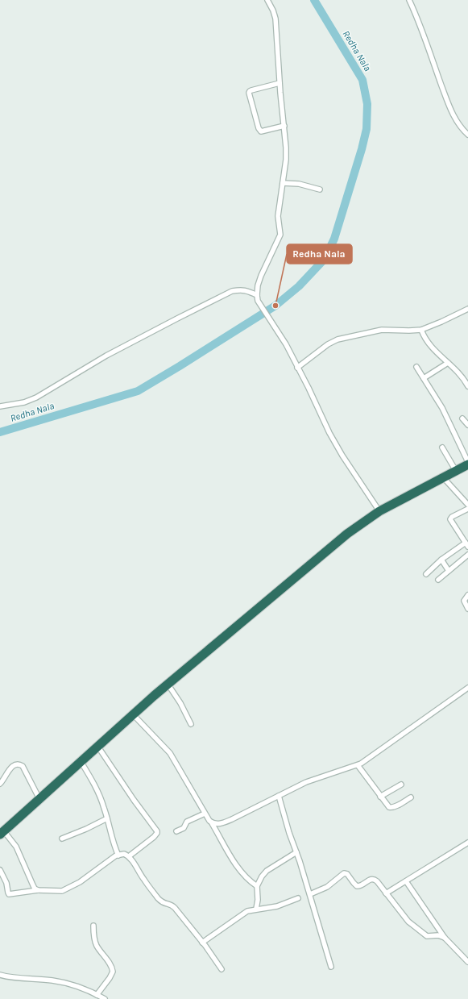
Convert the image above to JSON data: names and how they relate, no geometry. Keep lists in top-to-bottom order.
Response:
{
  "water": ["Redha Nala"],
  "places": ["Redha Nala"]
}
